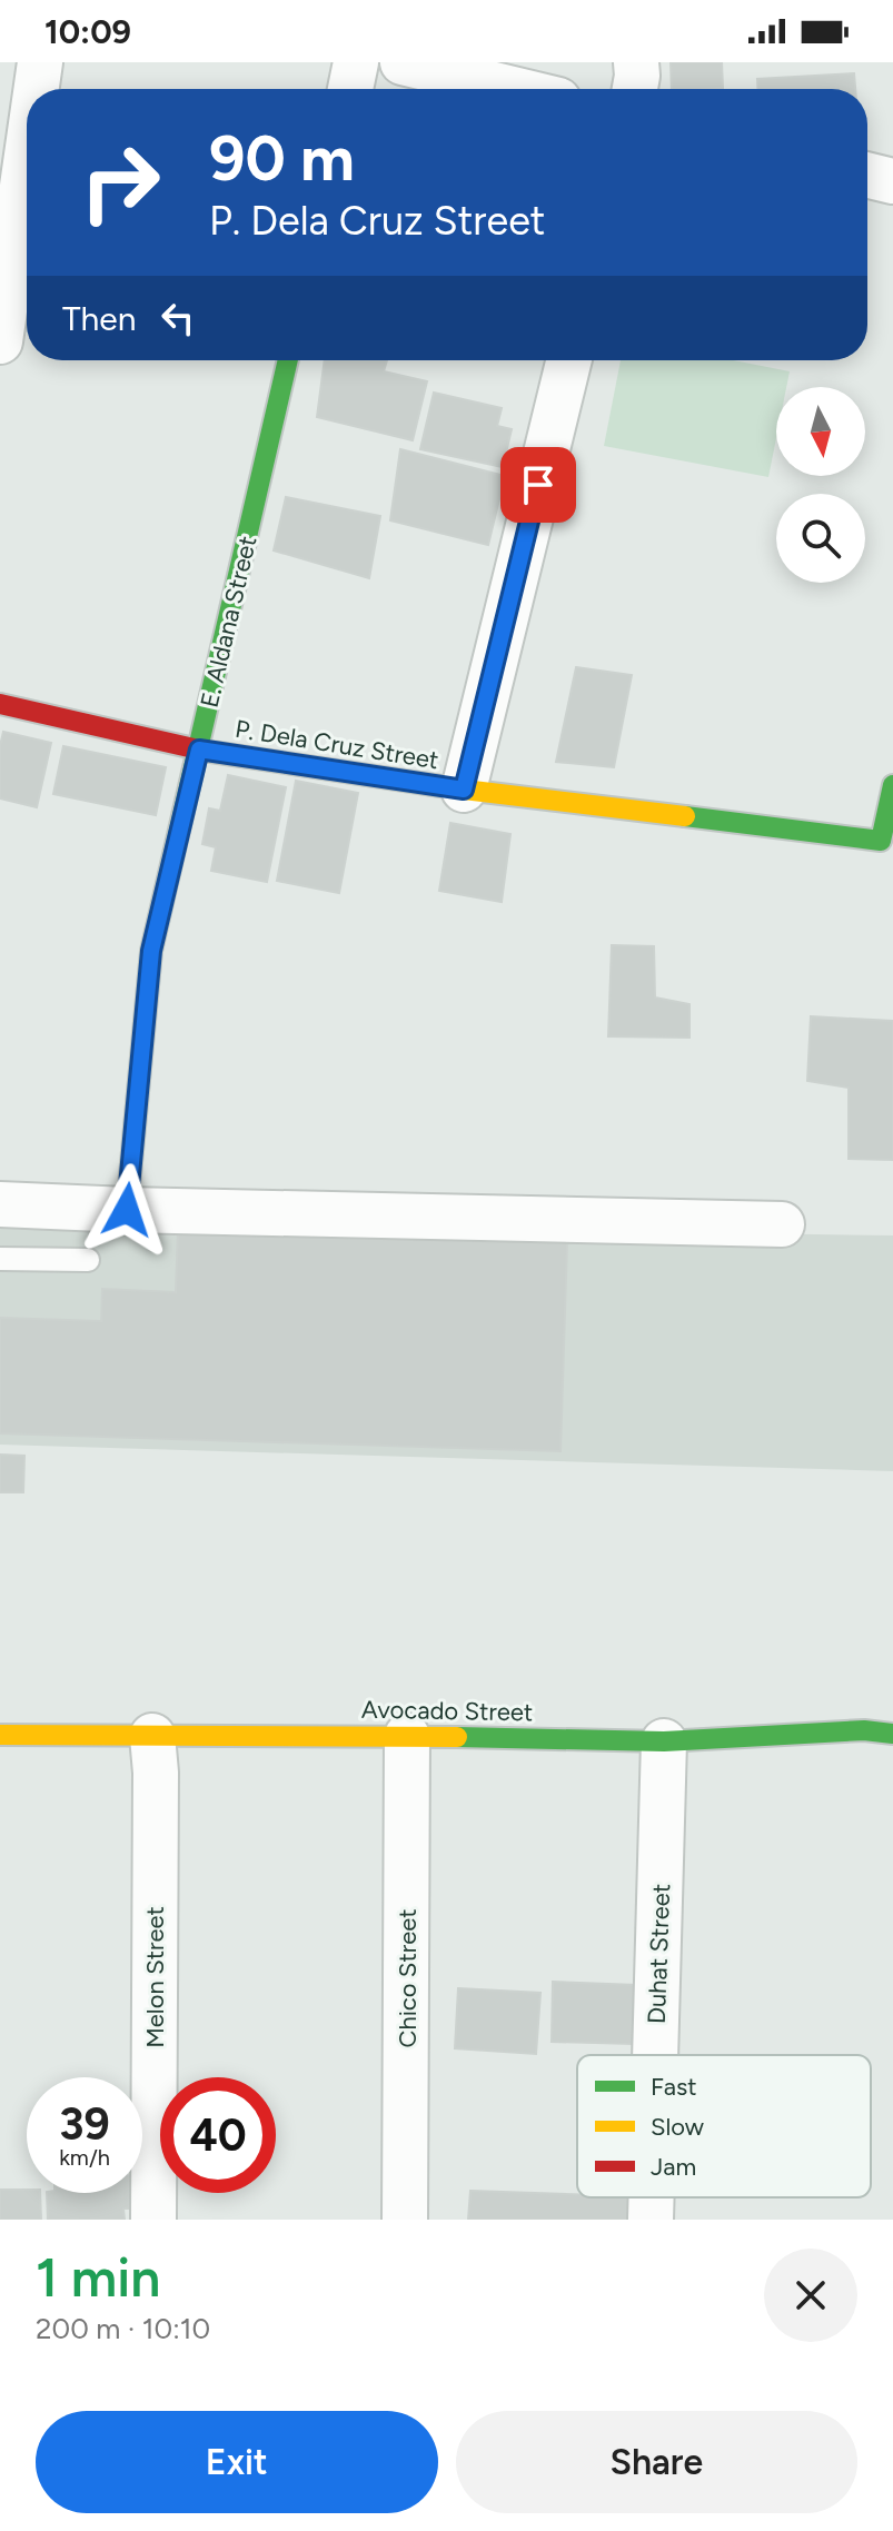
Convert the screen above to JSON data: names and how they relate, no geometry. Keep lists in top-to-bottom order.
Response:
{
  "streets": {
    "street": [
      "E. Aldana Street",
      "P. Dela Cruz Street",
      "Avocado Street",
      "Duhat Street",
      "Melon Street",
      "Chico Street"
    ]
  },
  "crossings": [
    ["E. Aldana Street", "P. Dela Cruz Street"],
    ["Avocado Street", "Duhat Street"],
    ["Avocado Street", "Melon Street"],
    ["Avocado Street", "Chico Street"]
  ],
  "legend": ["Fast", "Slow", "Jam"],
  "north": "bottom",
  "page": {
    "status": "10:09",
    "turn": ["90 m", "P. Dela Cruz Street"],
    "then": "Then",
    "speed": "39 km/h",
    "limit": "40",
    "heading": ["1 min", "200 m · 10:10"],
    "buttons": ["Exit", "Share"]
  }
}
